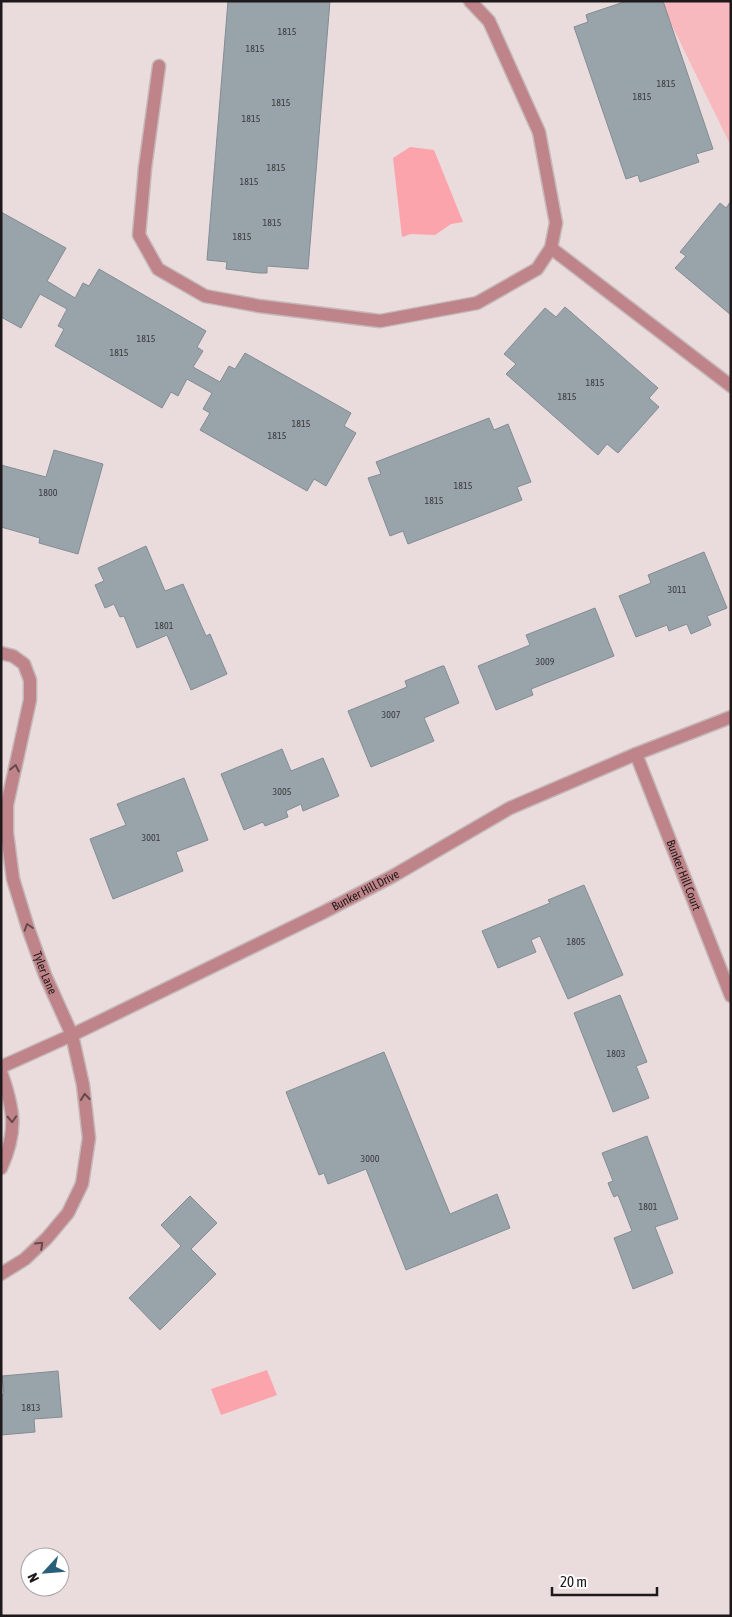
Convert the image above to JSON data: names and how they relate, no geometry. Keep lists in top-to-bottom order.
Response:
{
  "streets": {
    "street": ["Bunker Hill Court", "Bunker Hill Drive", "Tyler Lane"]
  },
  "crossings": [
    ["Bunker Hill Court", "Bunker Hill Drive"],
    ["Bunker Hill Drive", "Tyler Lane"]
  ],
  "one_way": ["Tyler Lane"],
  "house_numbers": [
    "1815",
    "1815",
    "1815",
    "1815",
    "1815",
    "1815",
    "1815",
    "1815",
    "1815",
    "1815",
    "1815",
    "1815",
    "1815",
    "1815",
    "1815",
    "1815",
    "1815",
    "1800",
    "1815",
    "3011",
    "1801",
    "3009",
    "3007",
    "3005",
    "3001",
    "1805",
    "1803",
    "3000",
    "1801",
    "1813"
  ],
  "scale_bar": "20 m",
  "north": "bottom left"
}
